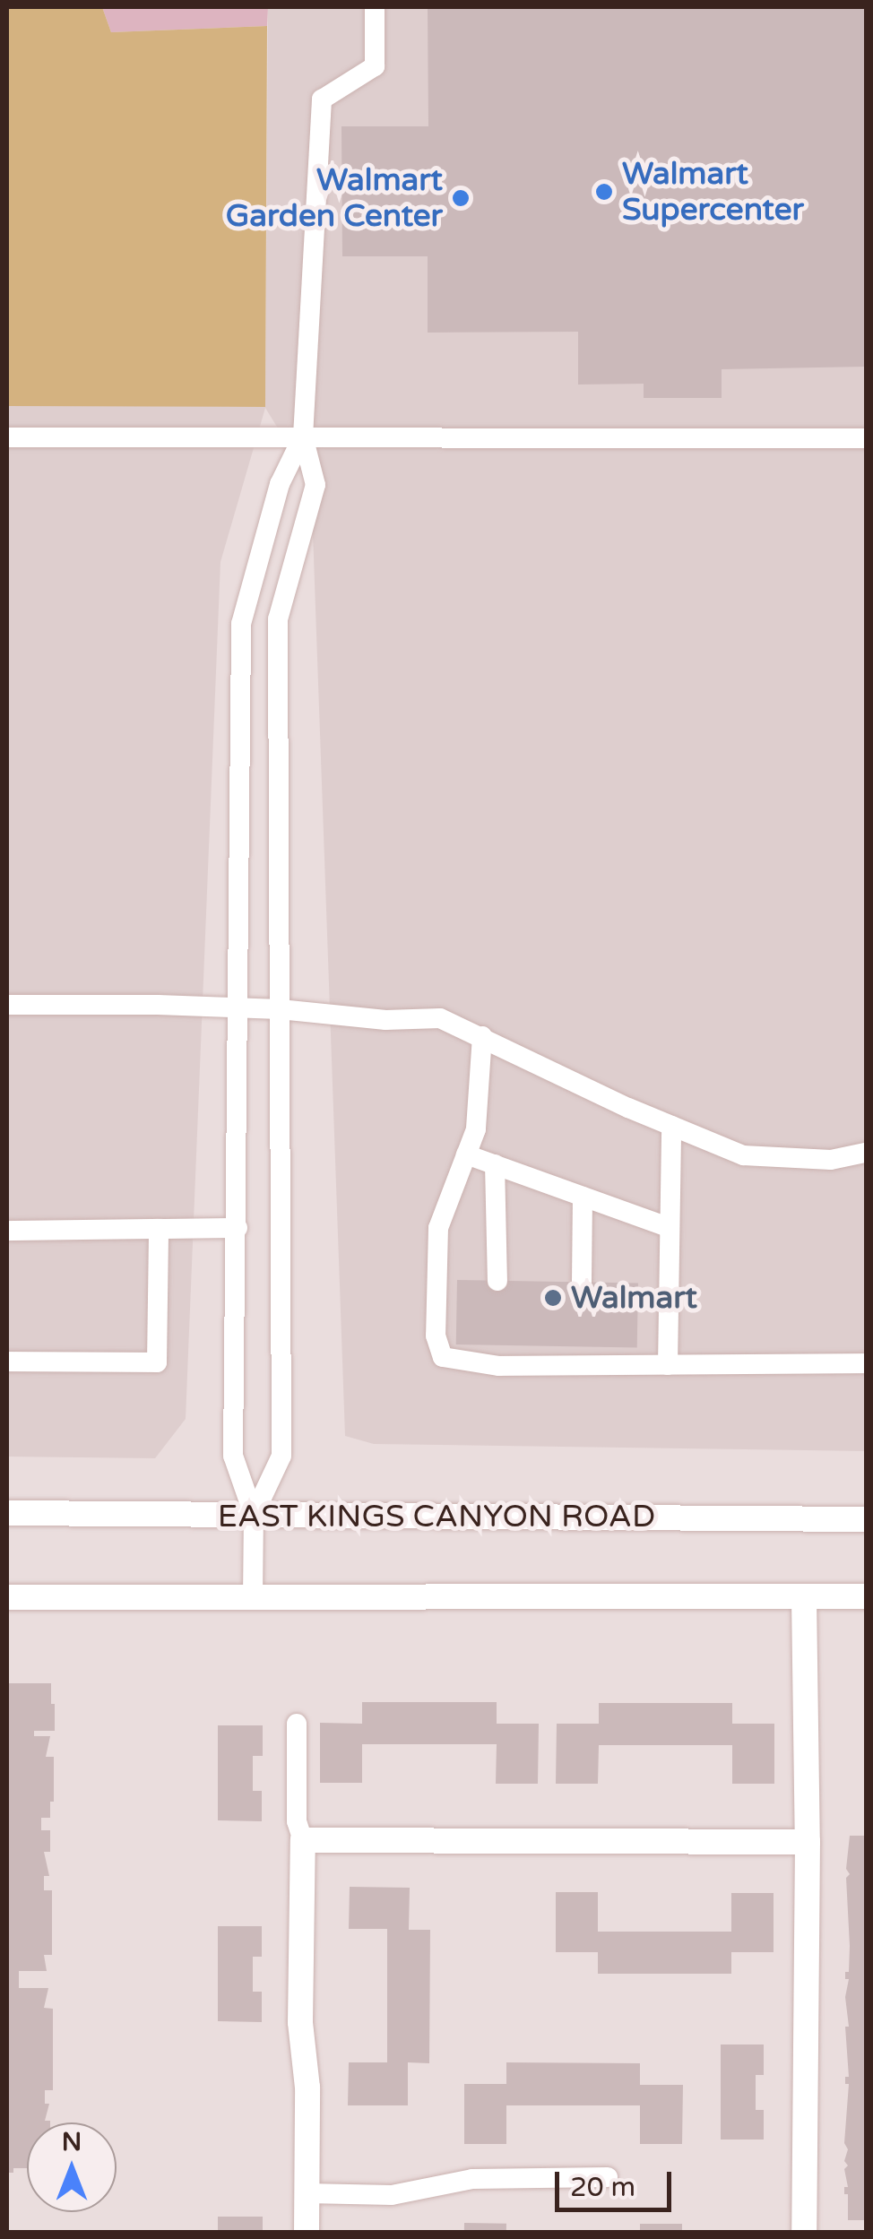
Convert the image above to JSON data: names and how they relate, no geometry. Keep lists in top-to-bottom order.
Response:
{
  "streets": {
    "main road": ["EAST KINGS CANYON ROAD"]
  },
  "places": ["Walmart Supercenter", "Walmart Garden Center", "Walmart"],
  "scale_bar": "20 m",
  "north": "top"
}
